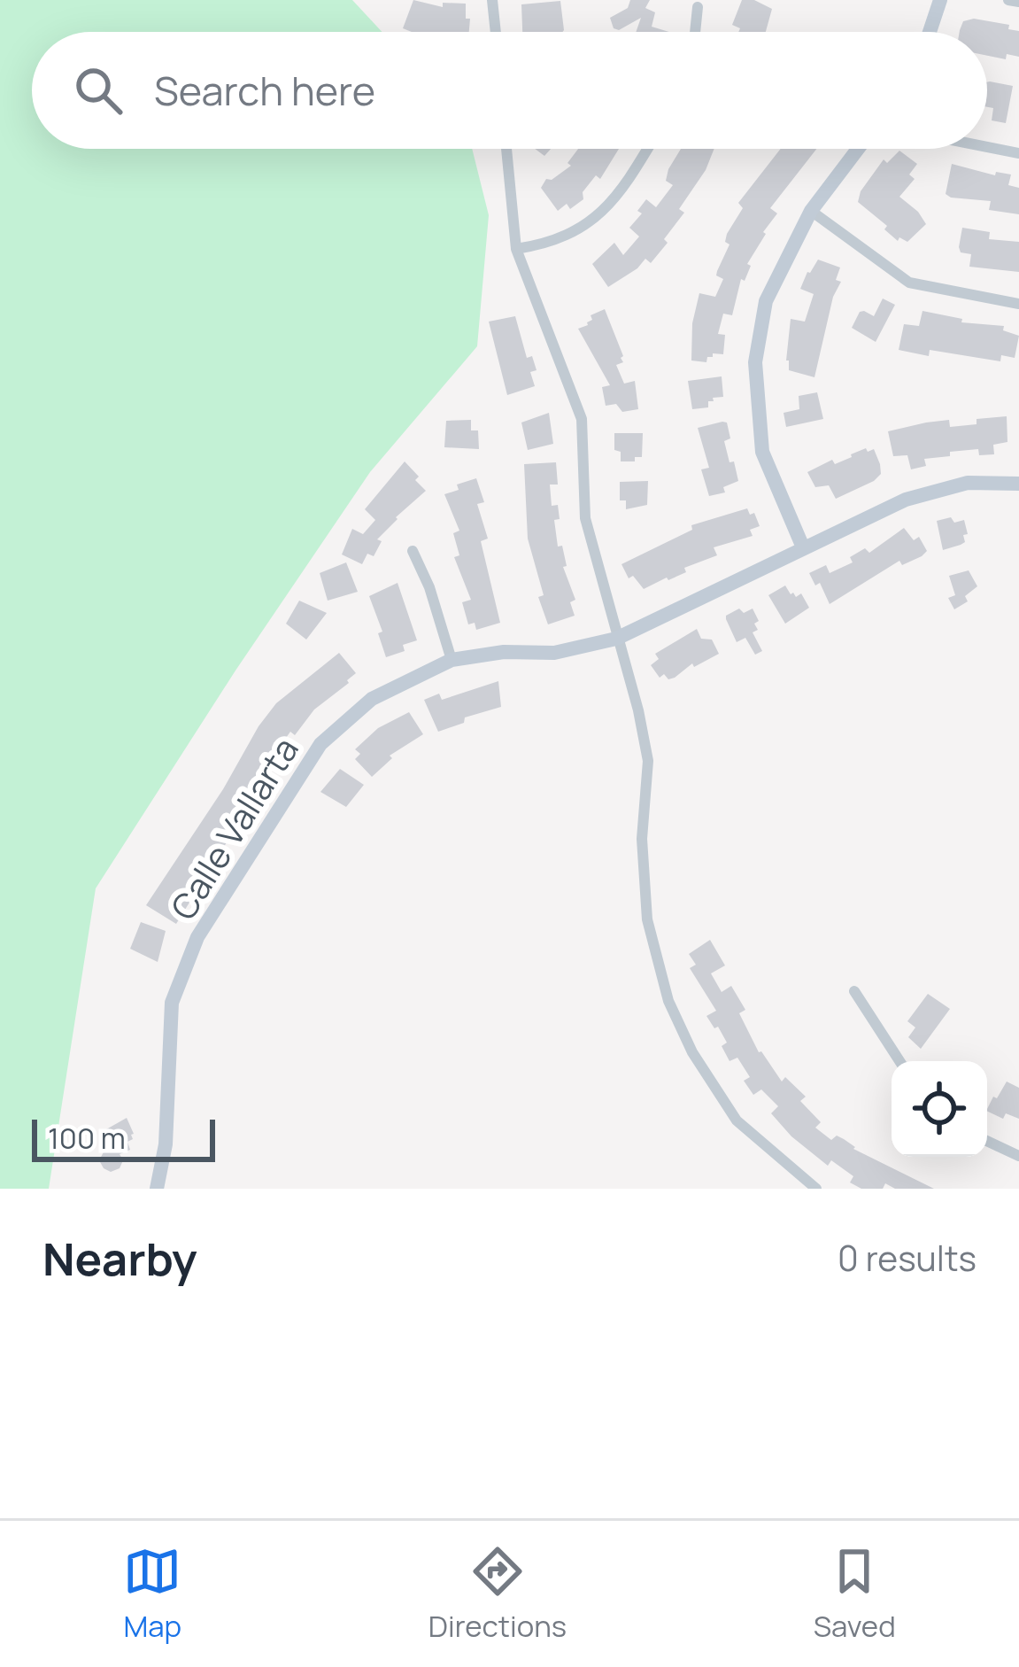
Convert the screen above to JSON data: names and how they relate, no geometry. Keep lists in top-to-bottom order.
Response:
{
  "streets": {
    "street": ["Calle Vallarta"]
  },
  "scale_bar": "100 m",
  "page": {
    "search": "Search here",
    "scale": "100 m",
    "heading": ["Nearby", "0 results"],
    "nav": ["Map", "Directions", "Saved"]
  }
}
